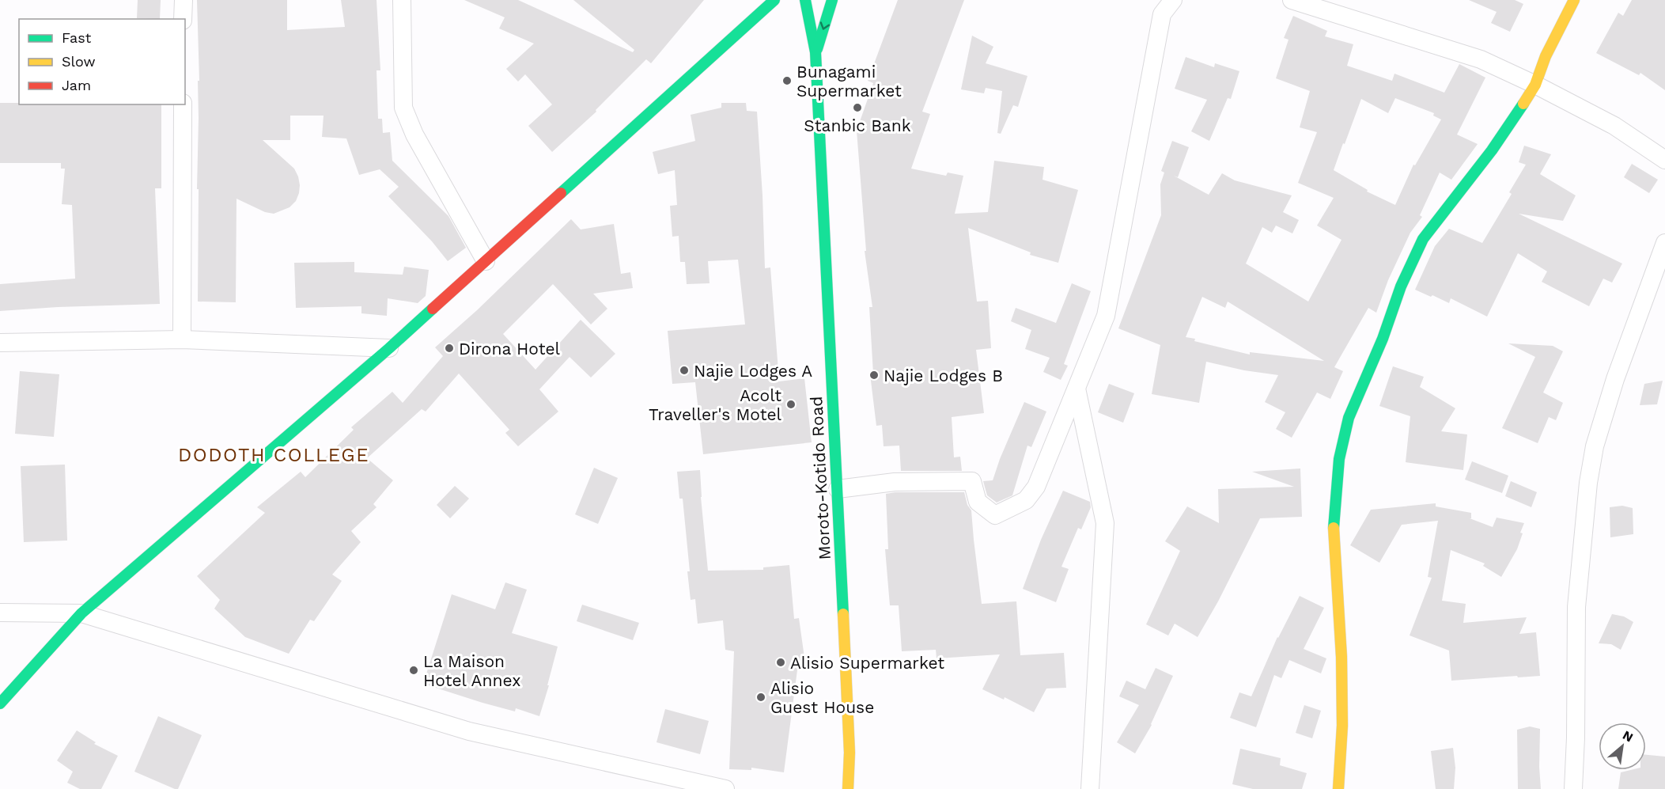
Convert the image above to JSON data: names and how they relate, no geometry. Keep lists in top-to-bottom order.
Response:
{
  "streets": {
    "street": ["Moroto-Kotido Road"]
  },
  "districts": ["DODOTH COLLEGE"],
  "places": [
    "Bunagami Supermarket",
    "Stanbic Bank",
    "Dirona Hotel",
    "Najie Lodges A",
    "Najie Lodges B",
    "Acolt Traveller's Motel",
    "Alisio Supermarket",
    "La Maison Hotel Annex",
    "Alisio Guest House"
  ],
  "legend": ["Fast", "Slow", "Jam"],
  "north": "top right"
}
